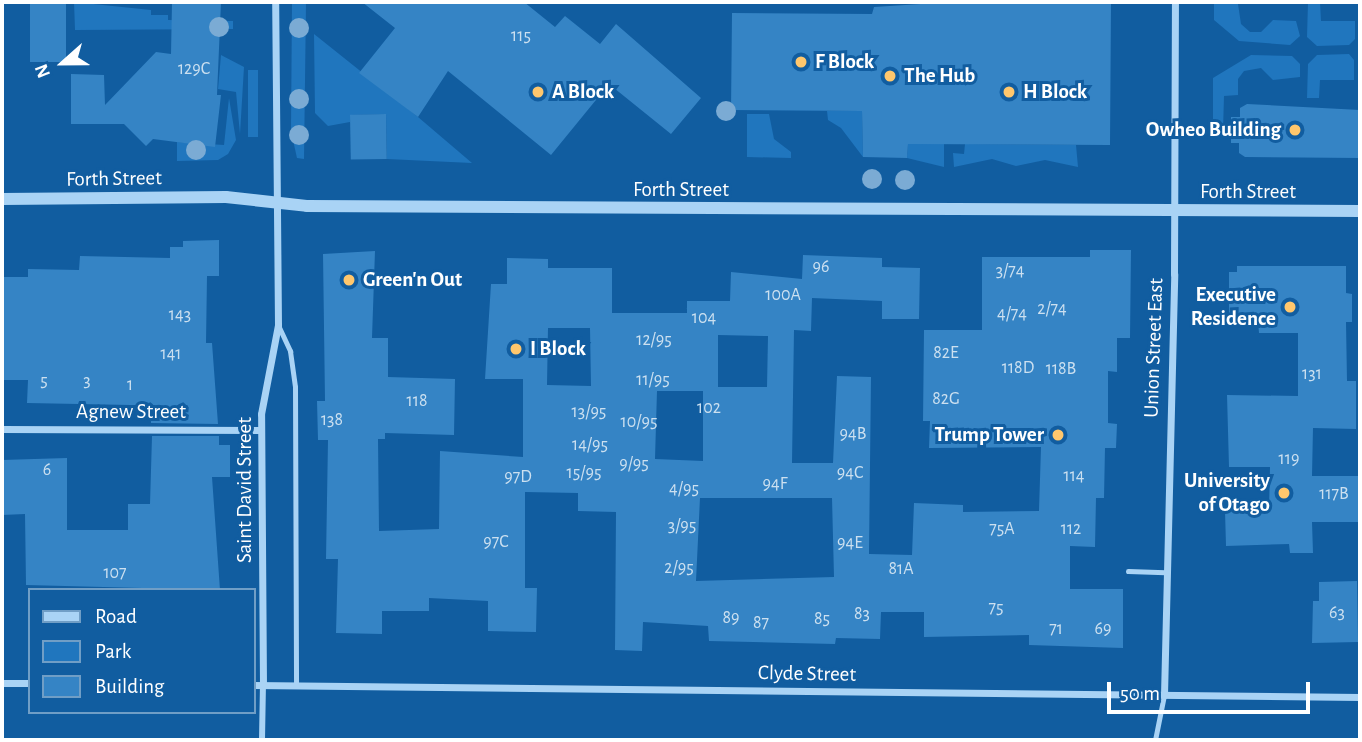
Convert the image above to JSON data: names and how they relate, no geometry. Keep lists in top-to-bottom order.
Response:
{
  "streets": {
    "street": [
      "Forth Street",
      "Union Street East",
      "Agnew Street",
      "Saint David Street",
      "Clyde Street"
    ]
  },
  "crossings": [
    ["Forth Street", "Union Street East"],
    ["Forth Street", "Saint David Street"],
    ["Union Street East", "Clyde Street"],
    ["Agnew Street", "Saint David Street"],
    ["Saint David Street", "Clyde Street"]
  ],
  "places": [
    "F Block",
    "The Hub",
    "A Block",
    "H Block",
    "Owheo Building",
    "Green'n Out",
    "Executive Residence",
    "I Block",
    "Trump Tower",
    "University of Otago"
  ],
  "house_numbers": [
    "115",
    "129C",
    "96",
    "3/74",
    "100A",
    "2/74",
    "4/74",
    "143",
    "104",
    "12/95",
    "82E",
    "141",
    "118D",
    "118B",
    "131",
    "11/95",
    "5",
    "3",
    "1",
    "82G",
    "118",
    "102",
    "13/95",
    "138",
    "10/95",
    "94B",
    "14/95",
    "119",
    "9/95",
    "6",
    "15/95",
    "94C",
    "114",
    "97D",
    "94F",
    "4/95",
    "117B",
    "3/95",
    "75A",
    "112",
    "97C",
    "94E",
    "2/95",
    "81A",
    "107",
    "75",
    "63",
    "83",
    "89",
    "85",
    "87",
    "71",
    "69"
  ],
  "legend": ["Road", "Park", "Building"],
  "scale_bar": "50 m",
  "north": "left"
}
